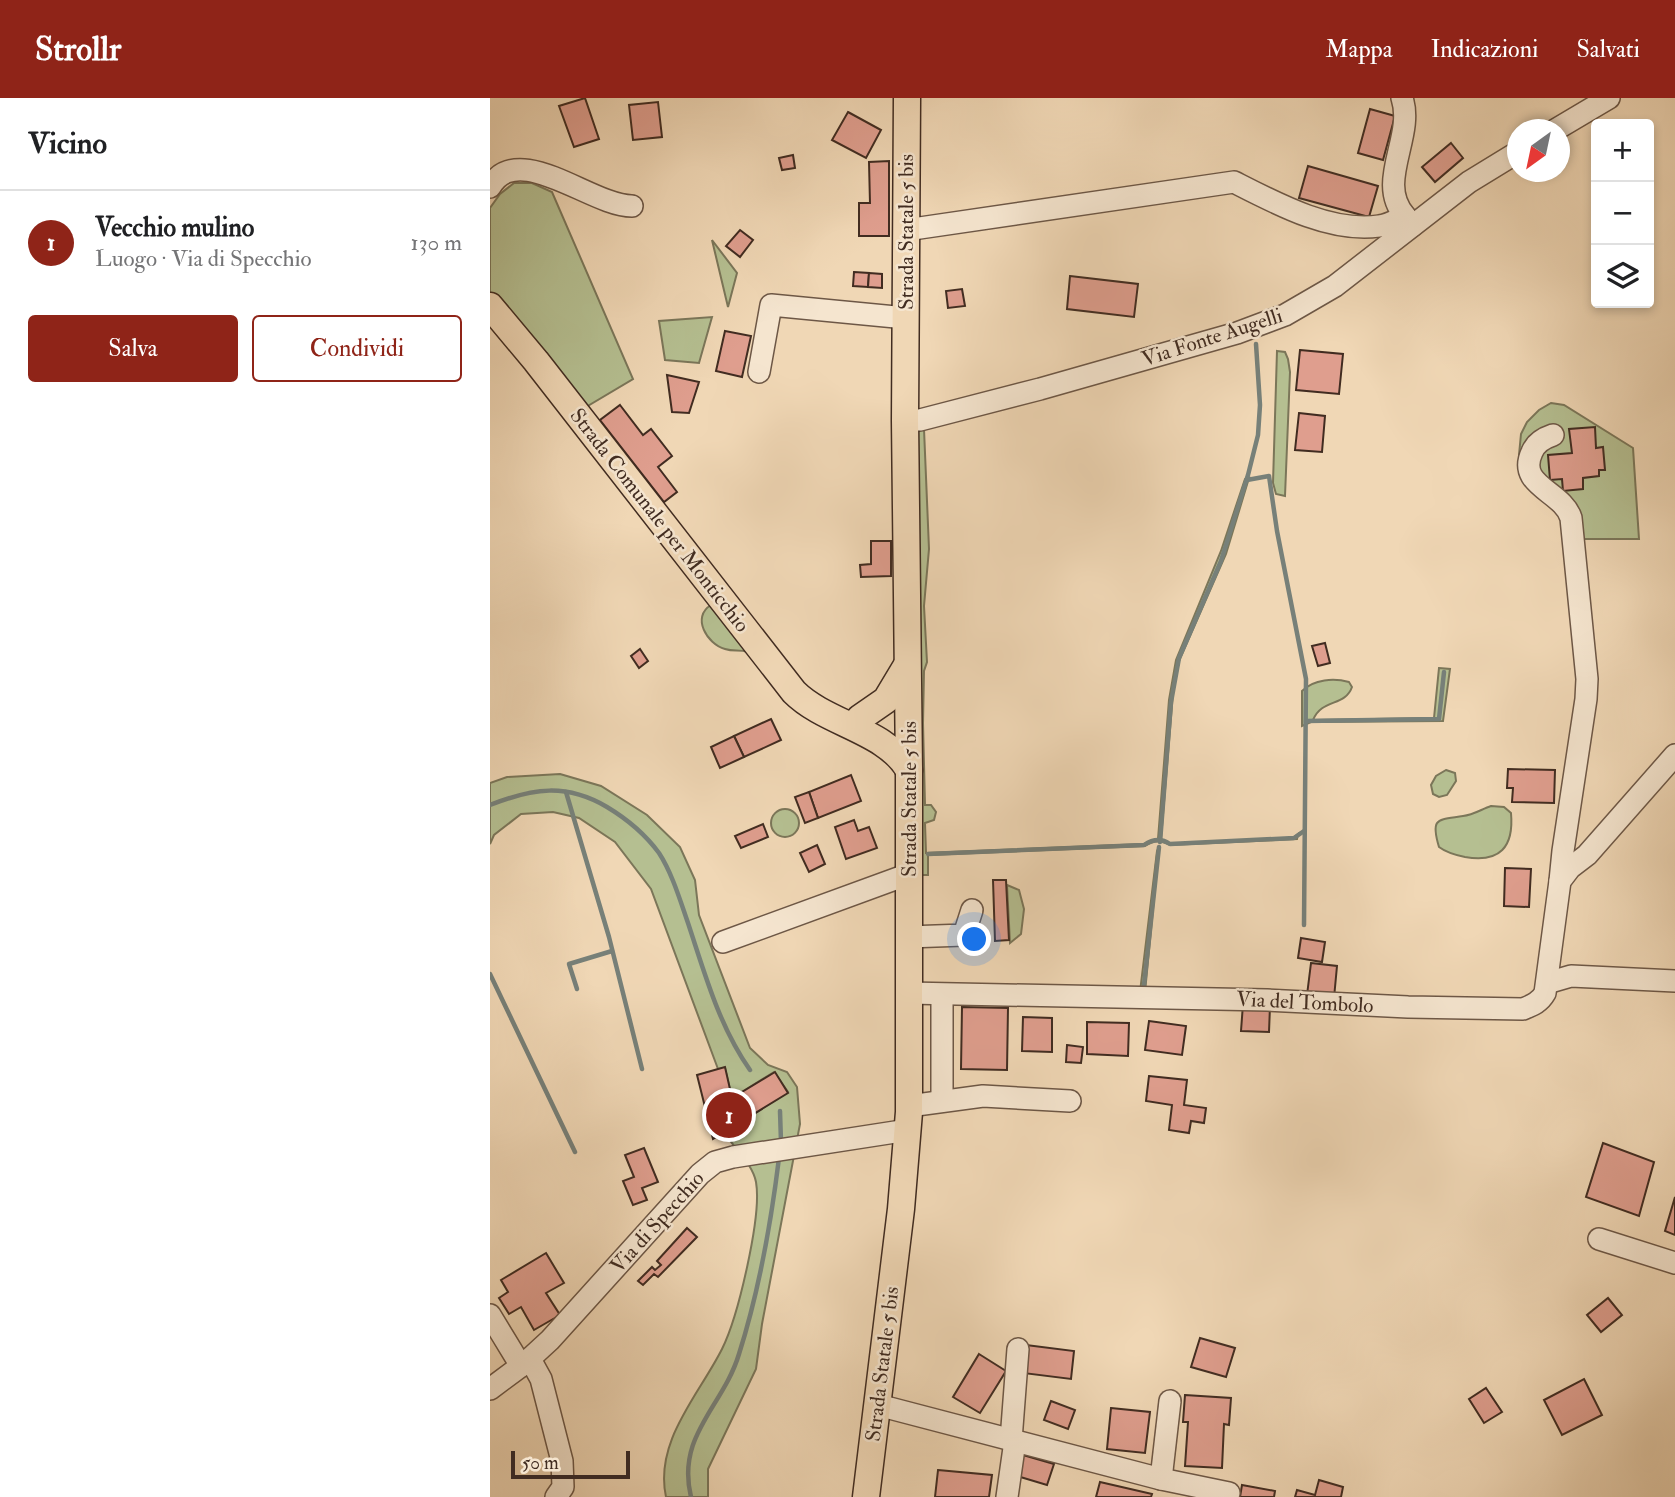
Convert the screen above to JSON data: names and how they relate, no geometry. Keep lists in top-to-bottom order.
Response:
{
  "streets": {
    "main road": ["Strada Statale 5 bis", "Strada Comunale per Monticchio"],
    "street": ["Via Fonte Augelli", "Via del Tombolo", "Via di Specchio"]
  },
  "crossings": [
    ["Strada Statale 5 bis", "Via Fonte Augelli"],
    ["Strada Statale 5 bis", "Strada Comunale per Monticchio"],
    ["Strada Statale 5 bis", "Via del Tombolo"],
    ["Strada Statale 5 bis", "Via di Specchio"]
  ],
  "scale_bar": "50 m",
  "north": "bottom left",
  "page": {
    "header": "Strollr",
    "nav": ["Mappa", "Indicazioni", "Salvati"],
    "heading": "Vicino",
    "map_buttons": ["+", "−"],
    "list": [
      {
        "mark": "1",
        "name": "Vecchio mulino",
        "note": "Luogo · Via di Specchio",
        "value": "130 m"
      }
    ],
    "buttons": ["Salva", "Condividi"],
    "pins": "1",
    "scale": "50 m"
  }
}
